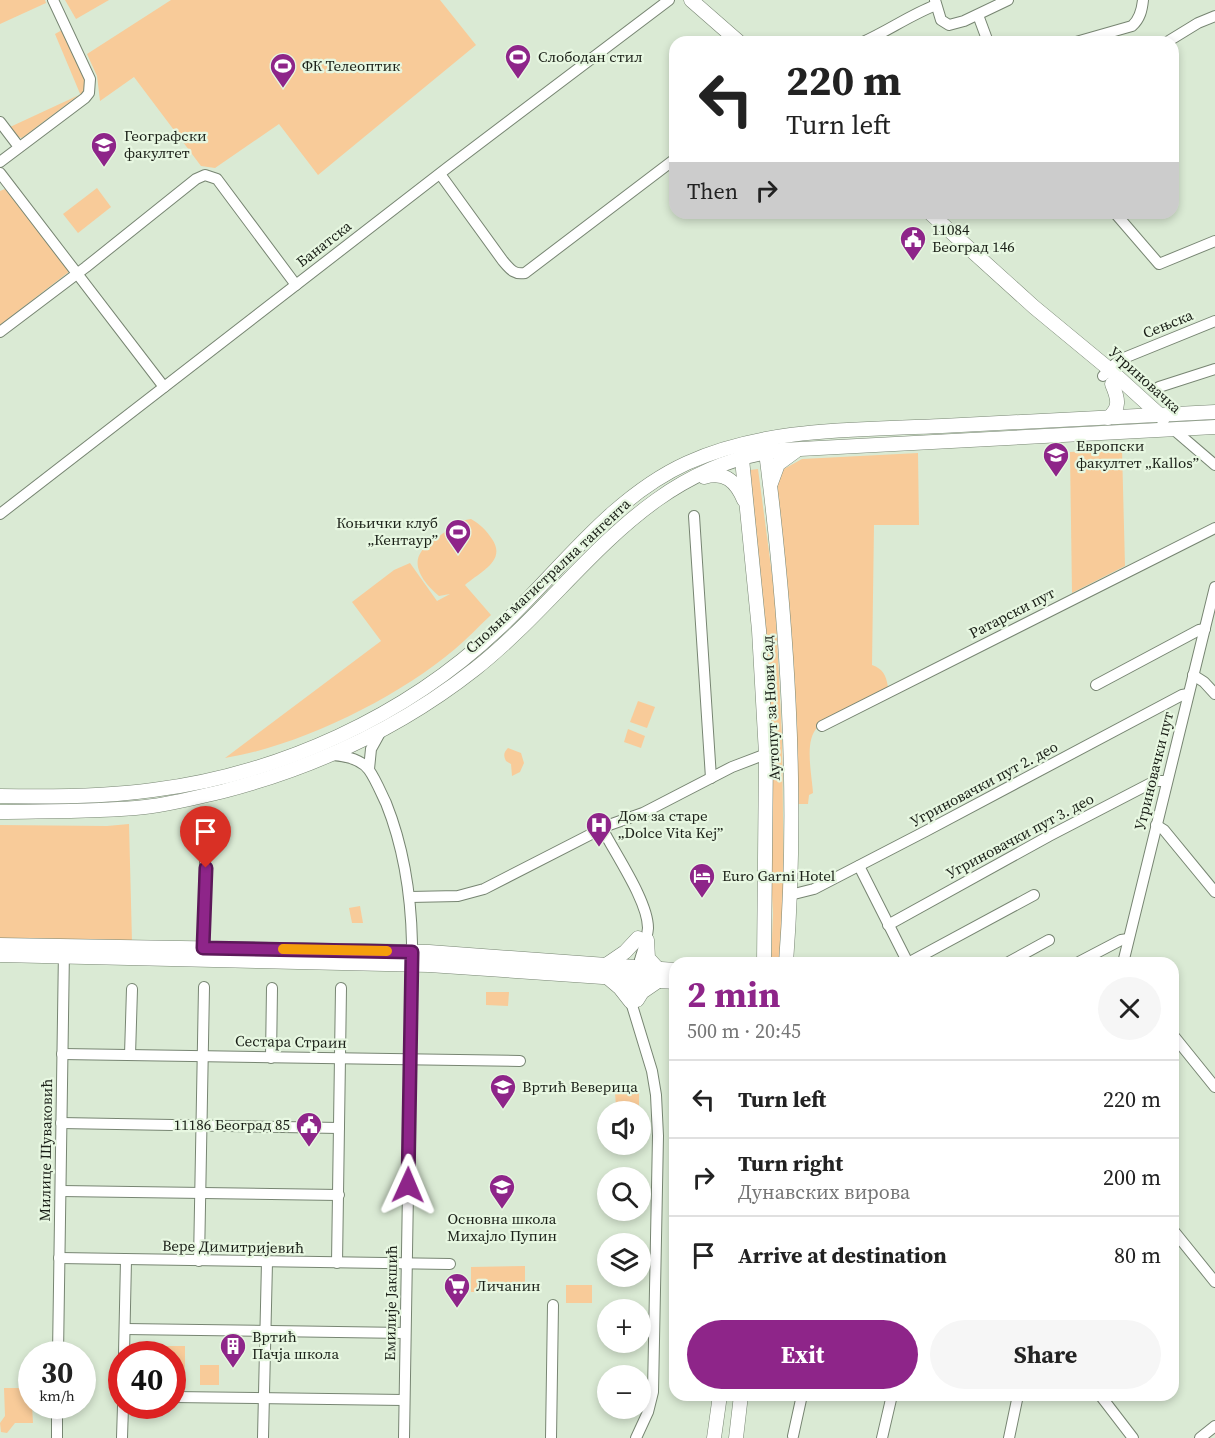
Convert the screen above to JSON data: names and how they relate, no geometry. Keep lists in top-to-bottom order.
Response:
{
  "streets": {
    "main road": ["Угриновачка", "Спољна магистрална тангента", "Аутопут за Нови Сад"],
    "street": [
      "Банатска",
      "Сењска",
      "Ратарски пут",
      "Угриновачки пут",
      "Угриновачки пут 2. део",
      "Угриновачки пут 3. део",
      "Сестара Страин",
      "Милице Шуваковић",
      "Вере Димитријевић",
      "Емилије Јакшић"
    ]
  },
  "crossings": [
    ["Сењска", "Угриновачка"],
    ["Спољна магистрална тангента", "Аутопут за Нови Сад"],
    ["Аутопут за Нови Сад", "Угриновачки пут 2. део"],
    ["Угриновачки пут", "Угриновачки пут 2. део"],
    ["Угриновачки пут", "Угриновачки пут 3. део"],
    ["Сестара Страин", "Милице Шуваковић"],
    ["Сестара Страин", "Емилије Јакшић"],
    ["Милице Шуваковић", "Вере Димитријевић"],
    ["Вере Димитријевић", "Емилије Јакшић"]
  ],
  "places": {
    "sports": ["Слободан стил", "ФК Телеоптик", "Коњички клуб „Кентаур”"],
    "school or university": [
      "Географски факултет",
      "Европски факултет „Kallos”",
      "Вртић Веверица",
      "Основна школа Михајло Пупин"
    ],
    "public building": ["11084 Београд 146", "11186 Београд 85"],
    "hospital": ["Дом за старе „Dolce Vita Kej”"],
    "hotel": ["Euro Garni Hotel"],
    "supermarket": ["Личанин"],
    "building": ["Вртић Пачја школа"]
  },
  "page": {
    "turn": ["220 m", "Turn left"],
    "then": "Then",
    "heading": ["2 min", "500 m · 20:45"],
    "list": [
      {
        "name": "Turn left",
        "value": "220 m"
      },
      {
        "name": "Turn right",
        "note": "Дунавских вирова",
        "value": "200 m"
      },
      {
        "name": "Arrive at destination",
        "value": "80 m"
      }
    ],
    "map_buttons": ["+", "−"],
    "buttons": ["Exit", "Share"],
    "speed": "30 km/h",
    "limit": "40"
  }
}
